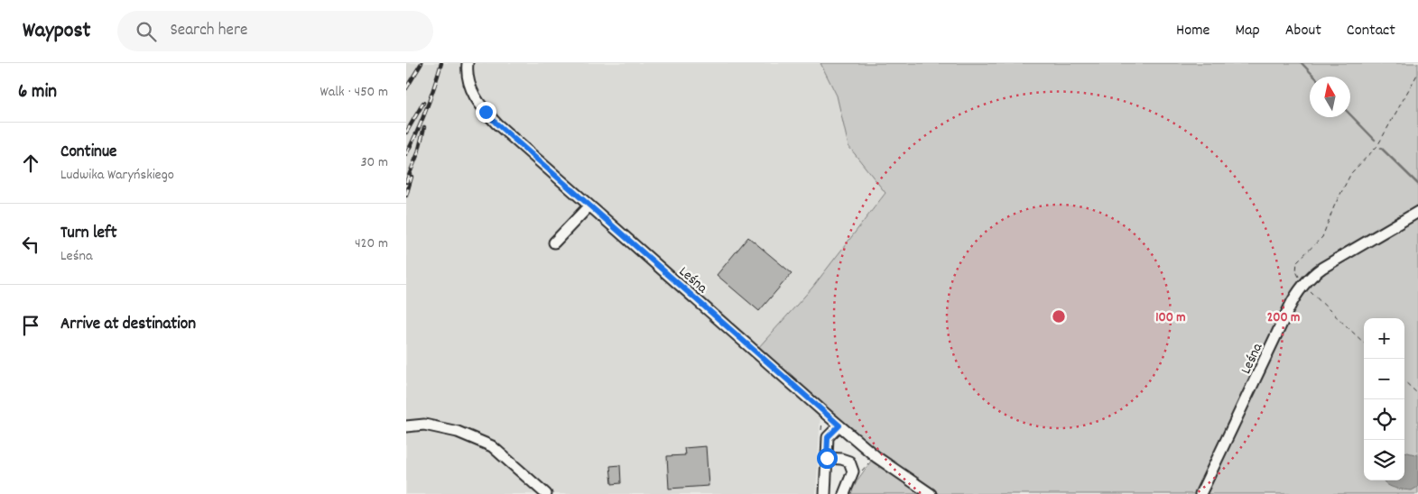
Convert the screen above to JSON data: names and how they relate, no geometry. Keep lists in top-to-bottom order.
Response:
{
  "streets": {
    "street": ["Leśna"]
  },
  "north": "top",
  "page": {
    "header": "Waypost",
    "search": "Search here",
    "nav": [
      "Home",
      "Map",
      "About",
      "Contact"
    ],
    "heading": ["6 min", "Walk · 450 m"],
    "list": [
      ["Continue", "Ludwika Waryńskiego", "30 m"],
      ["Turn left", "Leśna", "420 m"],
      "Arrive at destination"
    ],
    "map_buttons": ["+", "−"]
  },
  "rings": ["100 m", "200 m"]
}
